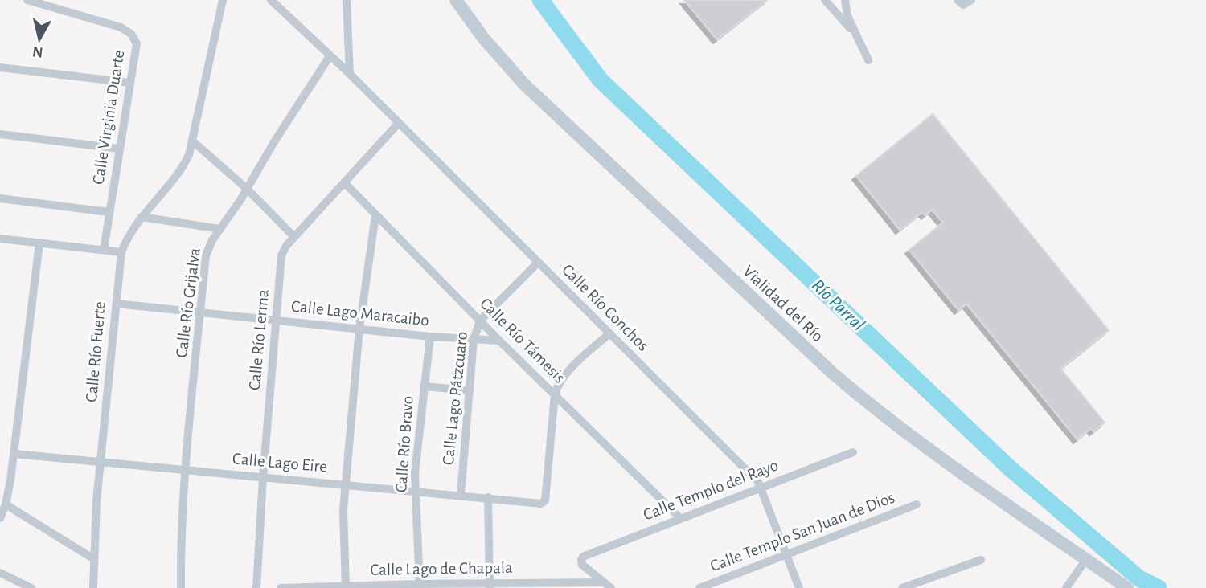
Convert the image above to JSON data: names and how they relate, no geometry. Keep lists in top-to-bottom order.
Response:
{
  "streets": {
    "main road": ["Vialidad del Río"],
    "street": [
      "Calle Virginia Duarte",
      "Calle Río Grijalva",
      "Calle Río Conchos",
      "Calle Lago Maracaibo",
      "Calle Río Lerma",
      "Calle Río Támesis",
      "Calle Río Fuerte",
      "Calle Lago Pátzcuaro",
      "Calle Río Bravo",
      "Calle Lago Eire",
      "Calle Templo del Rayo",
      "Calle Templo San Juan de Dios",
      "Calle Lago de Chapala"
    ]
  },
  "crossings": [
    ["Calle Río Grijalva", "Calle Río Conchos"],
    ["Calle Río Grijalva", "Calle Lago Maracaibo"],
    ["Calle Río Grijalva", "Calle Lago Eire"],
    ["Calle Río Conchos", "Calle Río Lerma"],
    ["Calle Río Conchos", "Calle Lago Pátzcuaro"],
    ["Calle Río Conchos", "Calle Templo del Rayo"],
    ["Calle Río Conchos", "Calle Templo San Juan de Dios"],
    ["Calle Lago Maracaibo", "Calle Río Lerma"],
    ["Calle Lago Maracaibo", "Calle Río Támesis"],
    ["Calle Lago Maracaibo", "Calle Río Fuerte"],
    ["Calle Lago Maracaibo", "Calle Lago Pátzcuaro"],
    ["Calle Lago Maracaibo", "Calle Río Bravo"],
    ["Calle Río Lerma", "Calle Río Támesis"],
    ["Calle Río Lerma", "Calle Lago Eire"],
    ["Calle Río Támesis", "Calle Lago Pátzcuaro"],
    ["Calle Río Támesis", "Calle Lago Eire"],
    ["Calle Río Támesis", "Calle Templo del Rayo"],
    ["Calle Río Fuerte", "Calle Lago Eire"],
    ["Calle Lago Pátzcuaro", "Calle Lago Eire"],
    ["Calle Río Bravo", "Calle Lago Eire"],
    ["Calle Río Bravo", "Calle Lago de Chapala"],
    ["Calle Templo del Rayo", "Calle Lago de Chapala"]
  ],
  "water": ["Río Parral"],
  "north": "bottom"
}
